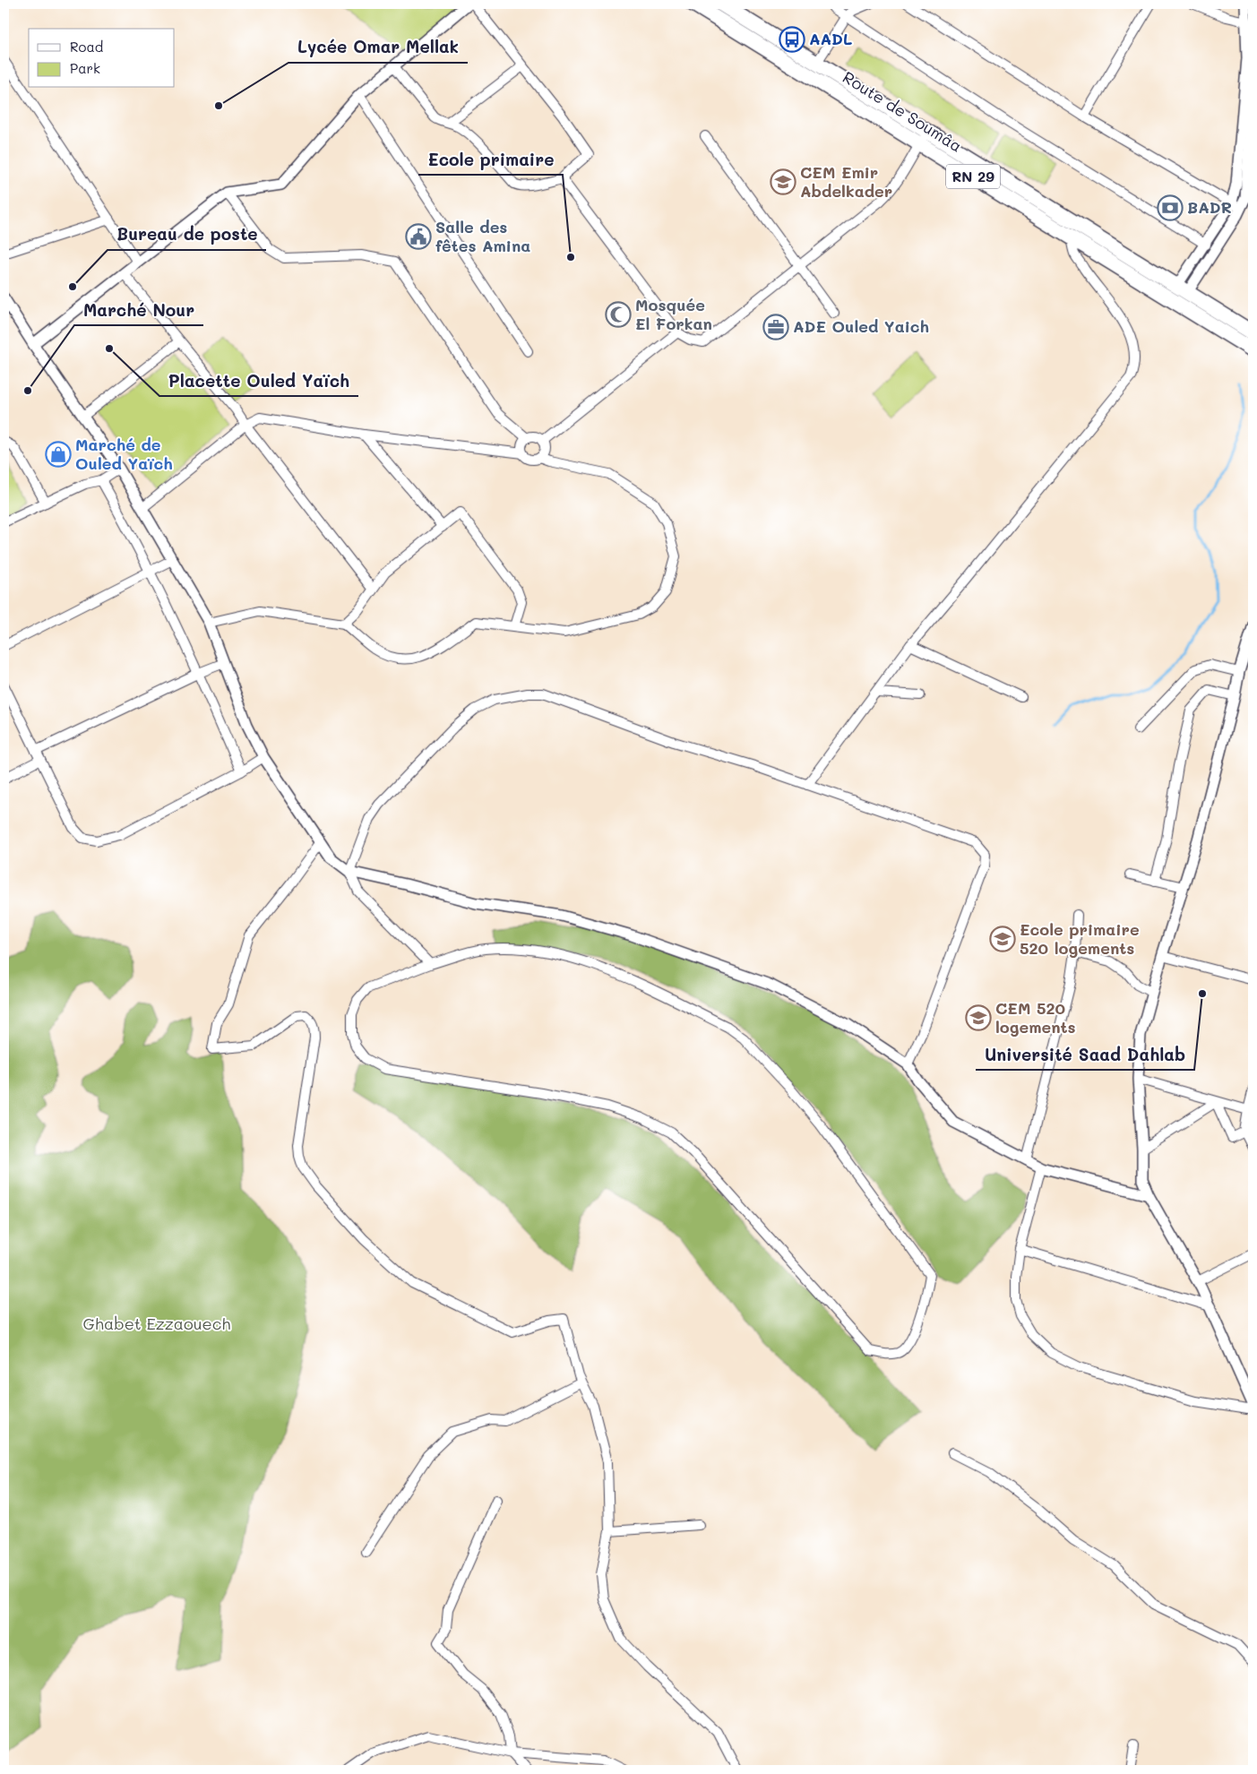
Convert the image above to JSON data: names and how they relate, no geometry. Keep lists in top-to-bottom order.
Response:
{
  "streets": {
    "highway": ["Route de Soumâa", "RN 29"]
  },
  "parks": ["Ghabet Ezzaouech"],
  "places": {
    "bus stop": ["AADL"],
    "other": [
      "Lycée Omar Mellak",
      "Ecole primaire",
      "Bureau de poste",
      "Placette Ouled Yaïch",
      "Marché Nour",
      "Université Saad Dahlab"
    ],
    "school or university": ["CEM Emir Abdelkader", "Ecole primaire 520 logements", "CEM 520 logements"],
    "bank": ["BADR"],
    "public building": ["Salle des fêtes Amina"],
    "mosque": ["Mosquée El Forkan"],
    "office": ["ADE Ouled Yaich"],
    "shop": ["Marché de Ouled Yaïch"]
  },
  "legend": ["Road", "Park"]
}
